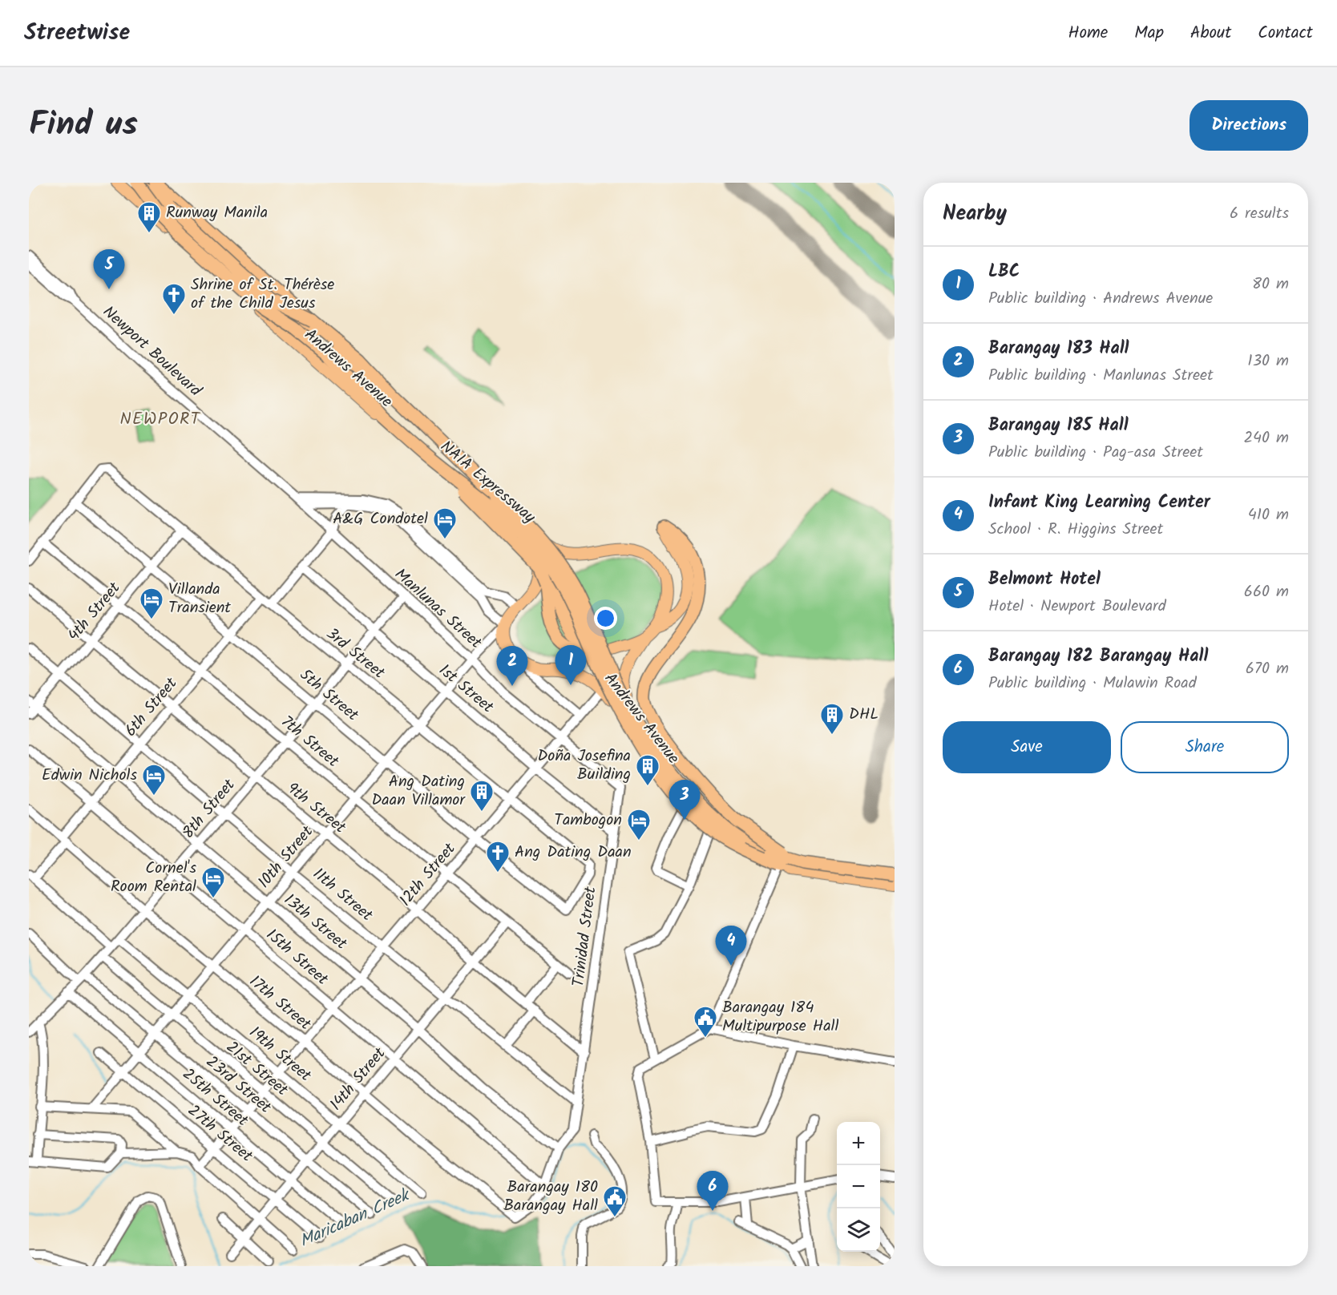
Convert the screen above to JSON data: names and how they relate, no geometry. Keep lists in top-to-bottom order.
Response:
{
  "streets": {
    "highway": ["NAIA Expressway"],
    "main road": ["Andrews Avenue"],
    "street": [
      "Newport Boulevard",
      "Manlunas Street",
      "4th Street",
      "3rd Street",
      "1st Street",
      "5th Street",
      "6th Street",
      "7th Street",
      "9th Street",
      "8th Street",
      "10th Street",
      "12th Street",
      "11th Street",
      "13th Street",
      "Trinidad Street",
      "15th Street",
      "17th Street",
      "19th Street",
      "21st Street",
      "14th Street",
      "23rd Street",
      "25th Street",
      "27th Street"
    ]
  },
  "crossings": [
    ["Newport Boulevard", "Manlunas Street"],
    ["Andrews Avenue", "NAIA Expressway"],
    ["Andrews Avenue", "12th Street"],
    ["Manlunas Street", "8th Street"],
    ["Manlunas Street", "10th Street"],
    ["Manlunas Street", "12th Street"],
    ["Manlunas Street", "Trinidad Street"],
    ["4th Street", "3rd Street"],
    ["4th Street", "5th Street"],
    ["4th Street", "7th Street"],
    ["4th Street", "9th Street"],
    ["4th Street", "11th Street"],
    ["4th Street", "13th Street"],
    ["3rd Street", "5th Street"],
    ["3rd Street", "6th Street"],
    ["3rd Street", "8th Street"],
    ["3rd Street", "10th Street"],
    ["3rd Street", "12th Street"],
    ["1st Street", "8th Street"],
    ["1st Street", "10th Street"],
    ["1st Street", "12th Street"],
    ["1st Street", "Trinidad Street"],
    ["5th Street", "6th Street"],
    ["5th Street", "8th Street"],
    ["5th Street", "10th Street"],
    ["5th Street", "12th Street"],
    ["6th Street", "7th Street"],
    ["6th Street", "9th Street"],
    ["6th Street", "11th Street"],
    ["6th Street", "13th Street"],
    ["6th Street", "15th Street"],
    ["6th Street", "17th Street"],
    ["7th Street", "8th Street"],
    ["7th Street", "10th Street"],
    ["7th Street", "12th Street"],
    ["7th Street", "14th Street"],
    ["9th Street", "8th Street"],
    ["9th Street", "10th Street"],
    ["9th Street", "12th Street"],
    ["9th Street", "Trinidad Street"],
    ["9th Street", "14th Street"],
    ["8th Street", "11th Street"],
    ["8th Street", "13th Street"],
    ["8th Street", "15th Street"],
    ["8th Street", "17th Street"],
    ["8th Street", "19th Street"],
    ["8th Street", "21st Street"],
    ["8th Street", "23rd Street"],
    ["8th Street", "25th Street"],
    ["10th Street", "11th Street"],
    ["10th Street", "13th Street"],
    ["10th Street", "15th Street"],
    ["10th Street", "17th Street"],
    ["10th Street", "19th Street"],
    ["10th Street", "21st Street"],
    ["10th Street", "23rd Street"],
    ["10th Street", "25th Street"],
    ["10th Street", "27th Street"],
    ["12th Street", "11th Street"],
    ["12th Street", "13th Street"],
    ["12th Street", "15th Street"],
    ["12th Street", "17th Street"],
    ["12th Street", "19th Street"],
    ["12th Street", "21st Street"],
    ["12th Street", "23rd Street"],
    ["12th Street", "25th Street"],
    ["12th Street", "27th Street"],
    ["11th Street", "Trinidad Street"],
    ["11th Street", "14th Street"],
    ["13th Street", "Trinidad Street"],
    ["13th Street", "14th Street"],
    ["Trinidad Street", "15th Street"],
    ["Trinidad Street", "17th Street"],
    ["15th Street", "14th Street"],
    ["17th Street", "14th Street"],
    ["19th Street", "14th Street"],
    ["21st Street", "14th Street"],
    ["14th Street", "23rd Street"],
    ["14th Street", "25th Street"],
    ["14th Street", "27th Street"]
  ],
  "districts": ["NEWPORT"],
  "water": ["Maricaban Creek"],
  "places": {
    "building": [
      "Runway Manila",
      "DHL",
      "Doña Josefina Building",
      "Ang Dating Daan Villamor"
    ],
    "church": ["Shrine of St. Thérèse of the Child Jesus", "Ang Dating Daan"],
    "hotel": [
      "A&G Condotel",
      "Villanda Transient",
      "Edwin Nichols",
      "Tambogon",
      "Cornel's Room Rental"
    ],
    "public building": ["Barangay 184 Multipurpose Hall", "Barangay 180 Barangay Hall"]
  },
  "page": {
    "header": "Streetwise",
    "nav": [
      "Home",
      "Map",
      "About",
      "Contact"
    ],
    "title": "Find us",
    "buttons": [
      "Directions",
      ["Save", "Share"]
    ],
    "heading": ["Nearby", "6 results"],
    "list": [
      {
        "mark": "1",
        "name": "LBC",
        "note": "Public building · Andrews Avenue",
        "value": "80 m"
      },
      {
        "mark": "2",
        "name": "Barangay 183 Hall",
        "note": "Public building · Manlunas Street",
        "value": "130 m"
      },
      {
        "mark": "3",
        "name": "Barangay 185 Hall",
        "note": "Public building · Pag-asa Street",
        "value": "240 m"
      },
      {
        "mark": "4",
        "name": "Infant King Learning Center",
        "note": "School · R. Higgins Street",
        "value": "410 m"
      },
      {
        "mark": "5",
        "name": "Belmont Hotel",
        "note": "Hotel · Newport Boulevard",
        "value": "660 m"
      },
      {
        "mark": "6",
        "name": "Barangay 182 Barangay Hall",
        "note": "Public building · Mulawin Road",
        "value": "670 m"
      }
    ],
    "pins": [
      "5",
      "1",
      "2",
      "3",
      "4",
      "6"
    ],
    "map_buttons": ["+", "−"]
  }
}
